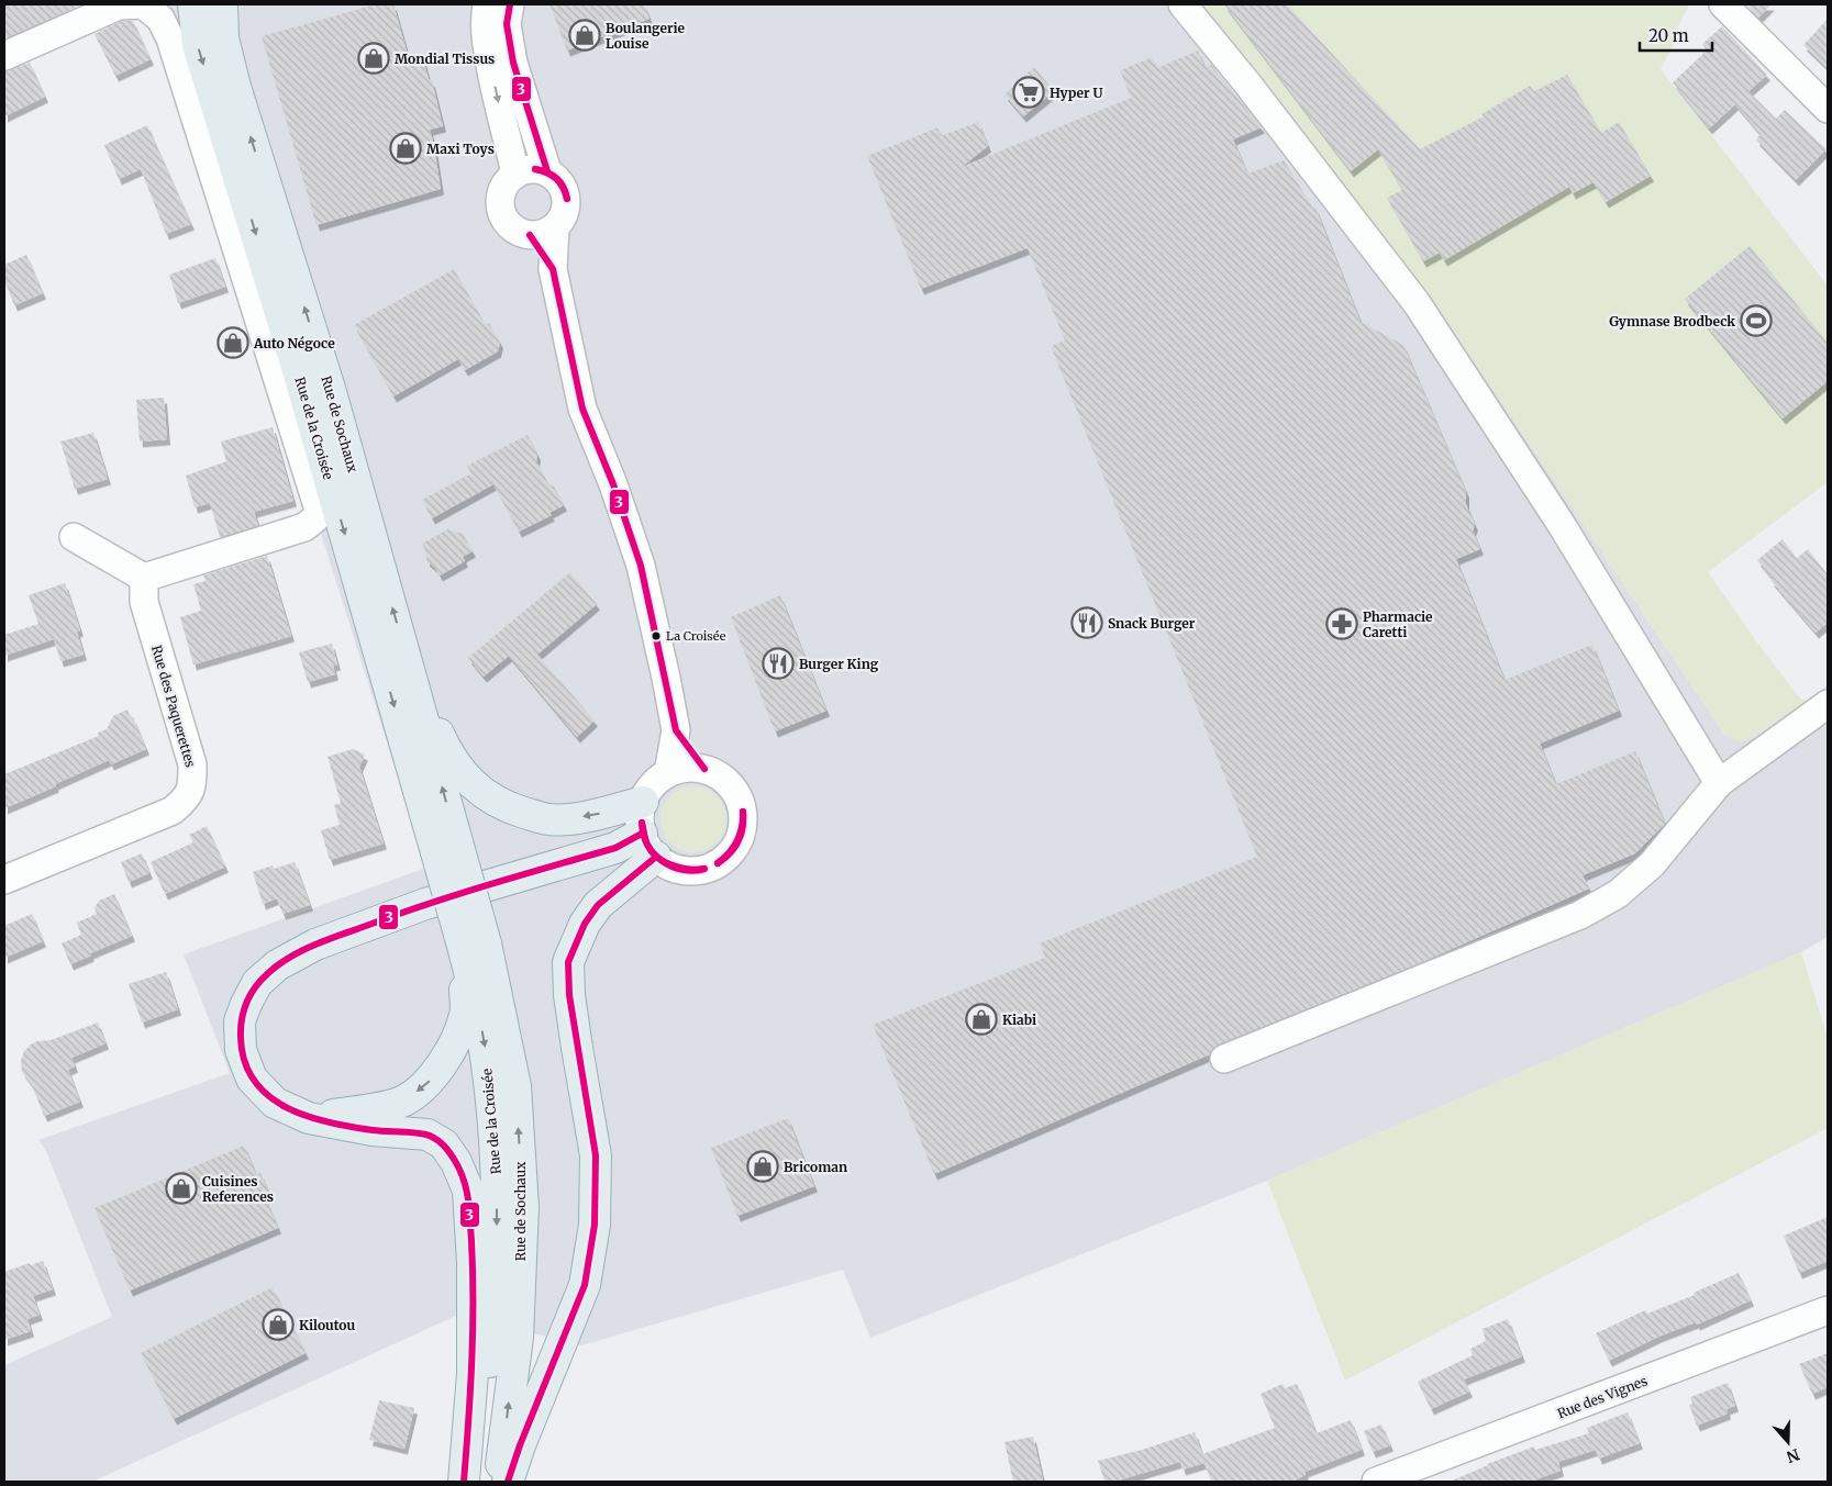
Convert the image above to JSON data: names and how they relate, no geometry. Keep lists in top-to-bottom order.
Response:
{
  "streets": {
    "main road": ["Rue de Sochaux", "Rue de la Croisée"],
    "street": ["Rue des Paquerettes", "Rue des Vignes"]
  },
  "crossings": [
    ["Rue de Sochaux", "Rue de la Croisée"]
  ],
  "one_way": ["Rue de Sochaux", "Rue de la Croisée"],
  "places": {
    "shop": [
      "Boulangerie Louise",
      "Mondial Tissus",
      "Maxi Toys",
      "Auto Négoce",
      "Kiabi",
      "Bricoman",
      "Cuisines References",
      "Kiloutou"
    ],
    "supermarket": ["Hyper U"],
    "sports": ["Gymnase Brodbeck"],
    "restaurant": ["Snack Burger", "Burger King"],
    "pharmacy": ["Pharmacie Caretti"],
    "other": ["La Croisée"]
  },
  "lines": ["transit line 3"],
  "scale_bar": "20 m",
  "north": "bottom"
}
